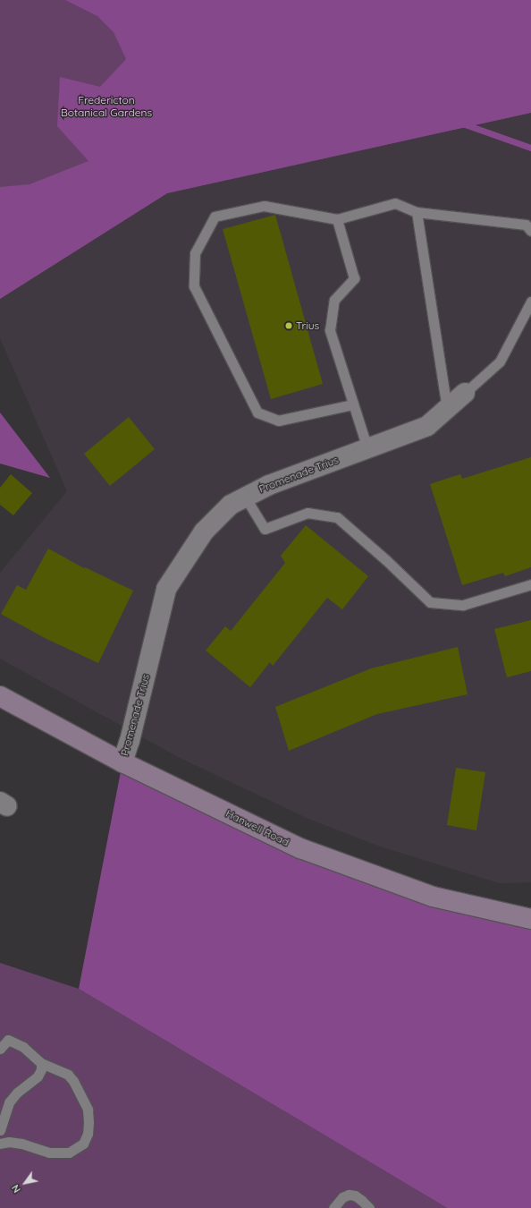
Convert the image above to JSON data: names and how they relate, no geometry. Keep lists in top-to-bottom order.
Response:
{
  "streets": {
    "main road": ["Hanwell Road"],
    "street": ["Promenade Trius"]
  },
  "crossings": [
    ["Promenade Trius", "Hanwell Road"]
  ],
  "parks": ["Fredericton Botanical Gardens"],
  "places": ["Trius"],
  "north": "bottom left"
}
